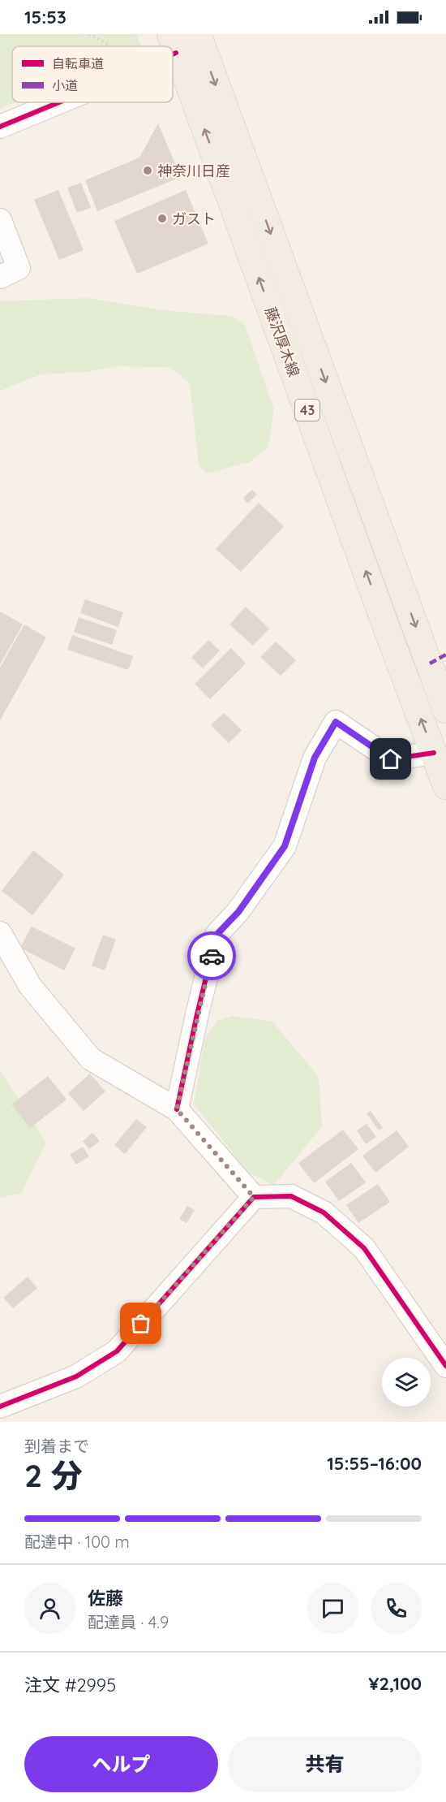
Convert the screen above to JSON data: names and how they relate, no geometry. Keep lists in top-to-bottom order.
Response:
{
  "streets": {
    "main road": ["藤沢厚木線", "43"]
  },
  "places": ["神奈川日産", "ガスト"],
  "legend": ["自転車道", "小道"],
  "page": {
    "status": "15:53",
    "heading": ["2 分", "到着まで", "15:55–16:00"],
    "panel": [
      "佐藤",
      "配達員 · 4.9",
      "注文 #2995",
      "¥2,100"
    ],
    "bar": "配達中 · 100 m",
    "buttons": ["ヘルプ", "共有"]
  }
}
